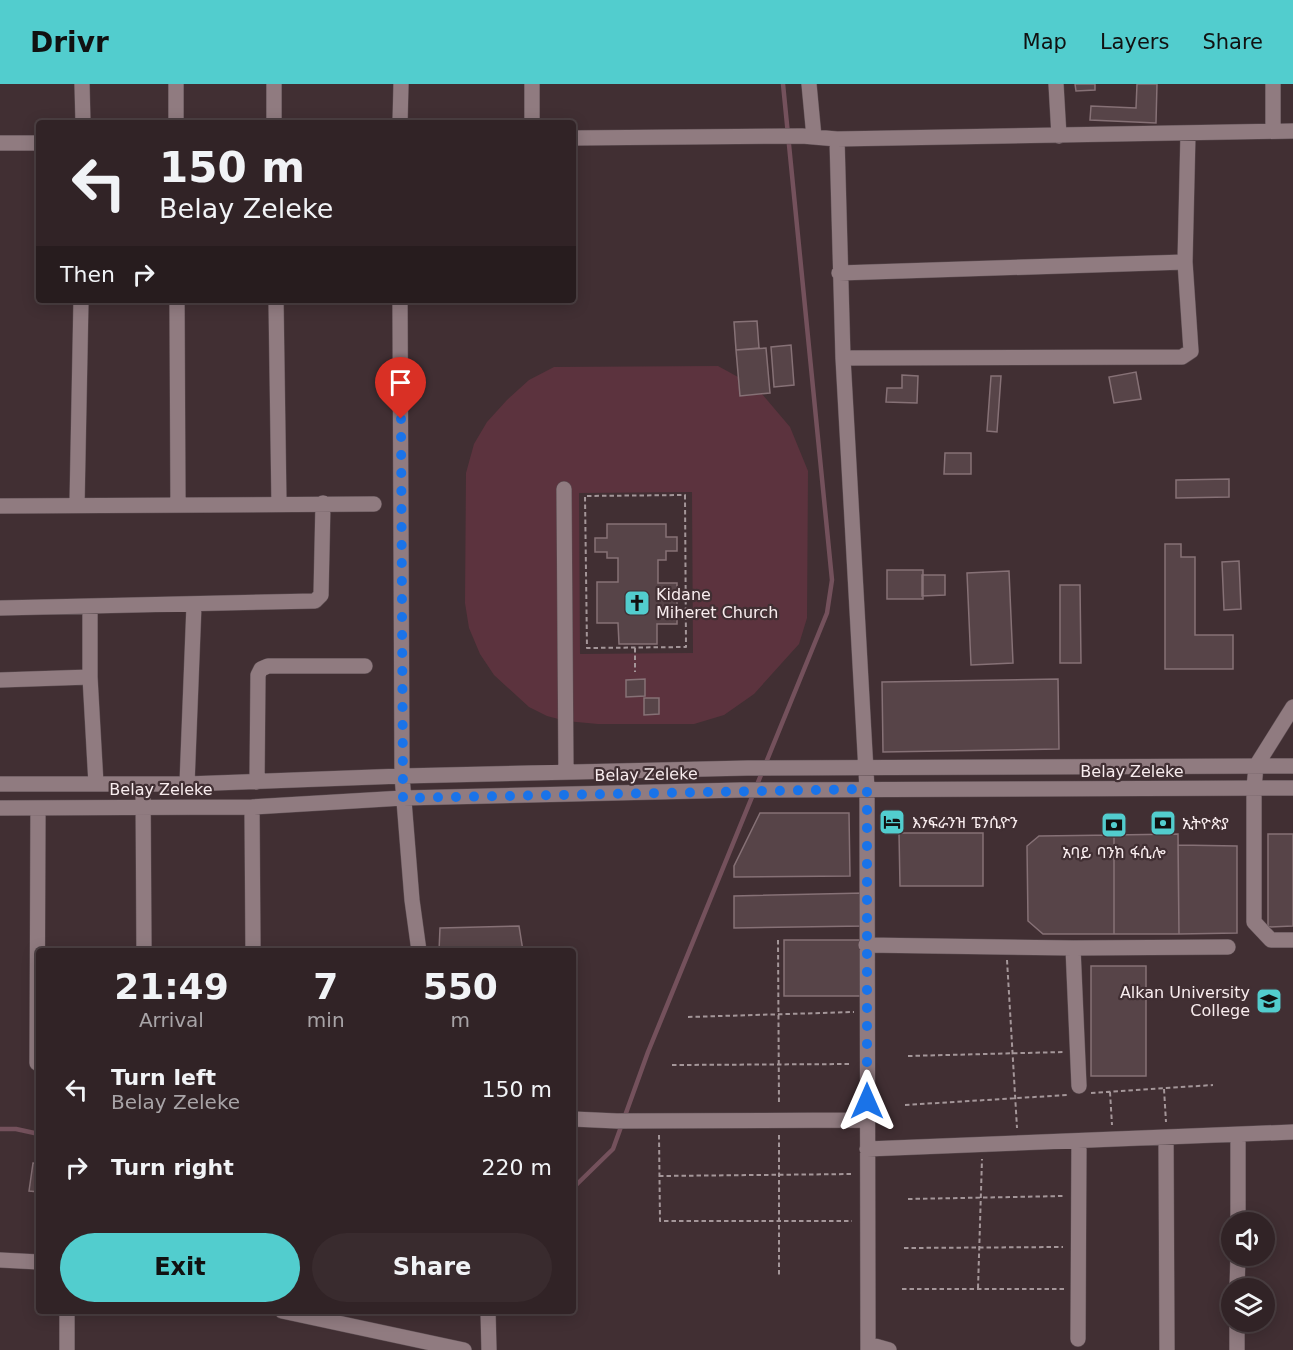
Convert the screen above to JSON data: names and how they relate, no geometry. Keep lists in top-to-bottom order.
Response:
{
  "streets": {
    "street": ["Belay Zeleke"]
  },
  "places": {
    "church": ["Kidane Miheret Church"],
    "hotel": ["እንፍራንዝ ፔንሲዮን"],
    "bank": ["ኢትዮጵያ", "አባይ ባንክ ፋሲሎ"],
    "school or university": ["Alkan University College"]
  },
  "page": {
    "header": "Drivr",
    "nav": ["Map", "Layers", "Share"],
    "turn": ["150 m", "Belay Zeleke"],
    "then": "Then",
    "eta": [
      "21:49",
      "Arrival",
      "7",
      "min",
      "550",
      "m"
    ],
    "list": [
      {
        "name": "Turn left",
        "note": "Belay Zeleke",
        "value": "150 m"
      },
      {
        "name": "Turn right",
        "value": "220 m"
      }
    ],
    "buttons": ["Exit", "Share"]
  }
}
